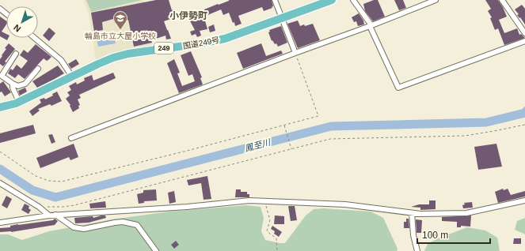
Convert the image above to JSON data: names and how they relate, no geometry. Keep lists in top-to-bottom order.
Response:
{
  "streets": {
    "highway": ["国道249号", "249"]
  },
  "districts": ["小伊勢町"],
  "water": ["鳳至川"],
  "places": {
    "school or university": ["輪島市立大屋小学校"]
  },
  "scale_bar": "100 m",
  "north": "bottom left"
}
